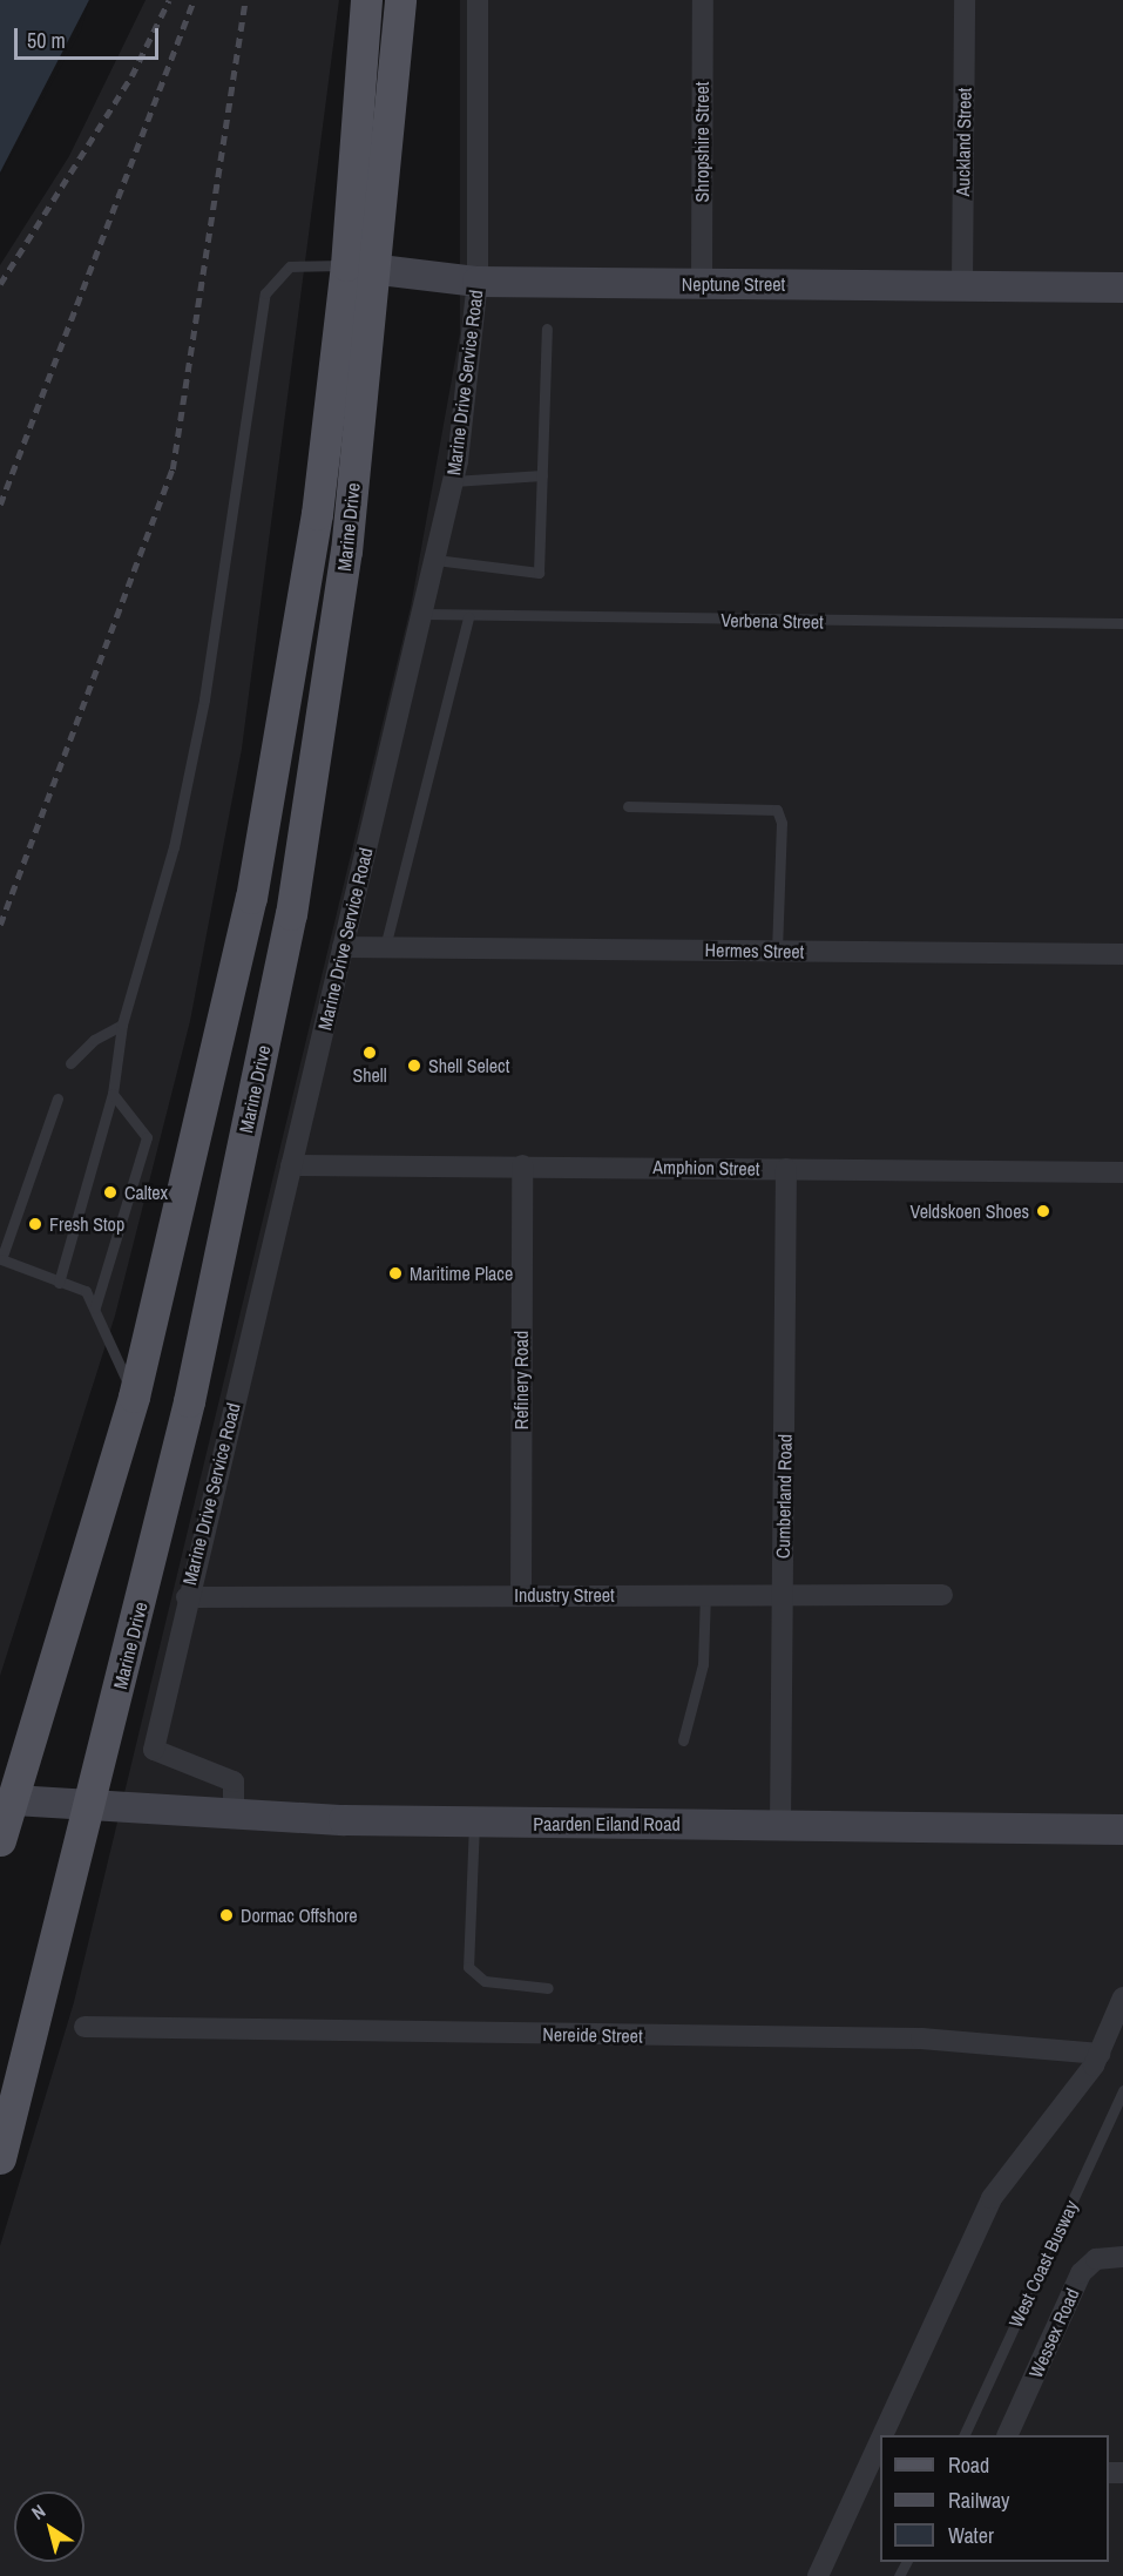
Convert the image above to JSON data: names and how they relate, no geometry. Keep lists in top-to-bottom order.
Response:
{
  "streets": {
    "main road": ["Marine Drive"],
    "street": [
      "Shropshire Street",
      "Auckland Street",
      "Neptune Street",
      "Marine Drive Service Road",
      "Hermes Street",
      "Amphion Street",
      "Refinery Road",
      "Cumberland Road",
      "Industry Street",
      "Paarden Eiland Road",
      "Nereide Street",
      "Wessex Road"
    ],
    "lane": ["Verbena Street", "West Coast Busway"]
  },
  "crossings": [
    ["Shropshire Street", "Neptune Street"],
    ["Auckland Street", "Neptune Street"],
    ["Neptune Street", "Marine Drive Service Road"],
    ["Neptune Street", "Marine Drive"],
    ["Marine Drive Service Road", "Verbena Street"],
    ["Marine Drive Service Road", "Hermes Street"],
    ["Marine Drive Service Road", "Amphion Street"],
    ["Marine Drive Service Road", "Industry Street"],
    ["Marine Drive Service Road", "Paarden Eiland Road"],
    ["Marine Drive", "Paarden Eiland Road"],
    ["Amphion Street", "Refinery Road"],
    ["Amphion Street", "Cumberland Road"],
    ["Refinery Road", "Industry Street"],
    ["Cumberland Road", "Industry Street"],
    ["Cumberland Road", "Paarden Eiland Road"]
  ],
  "places": [
    "Shell",
    "Shell Select",
    "Caltex",
    "Veldskoen Shoes",
    "Fresh Stop",
    "Maritime Place",
    "Dormac Offshore"
  ],
  "legend": ["Road", "Railway", "Water"],
  "scale_bar": "50 m",
  "north": "top left"
}
